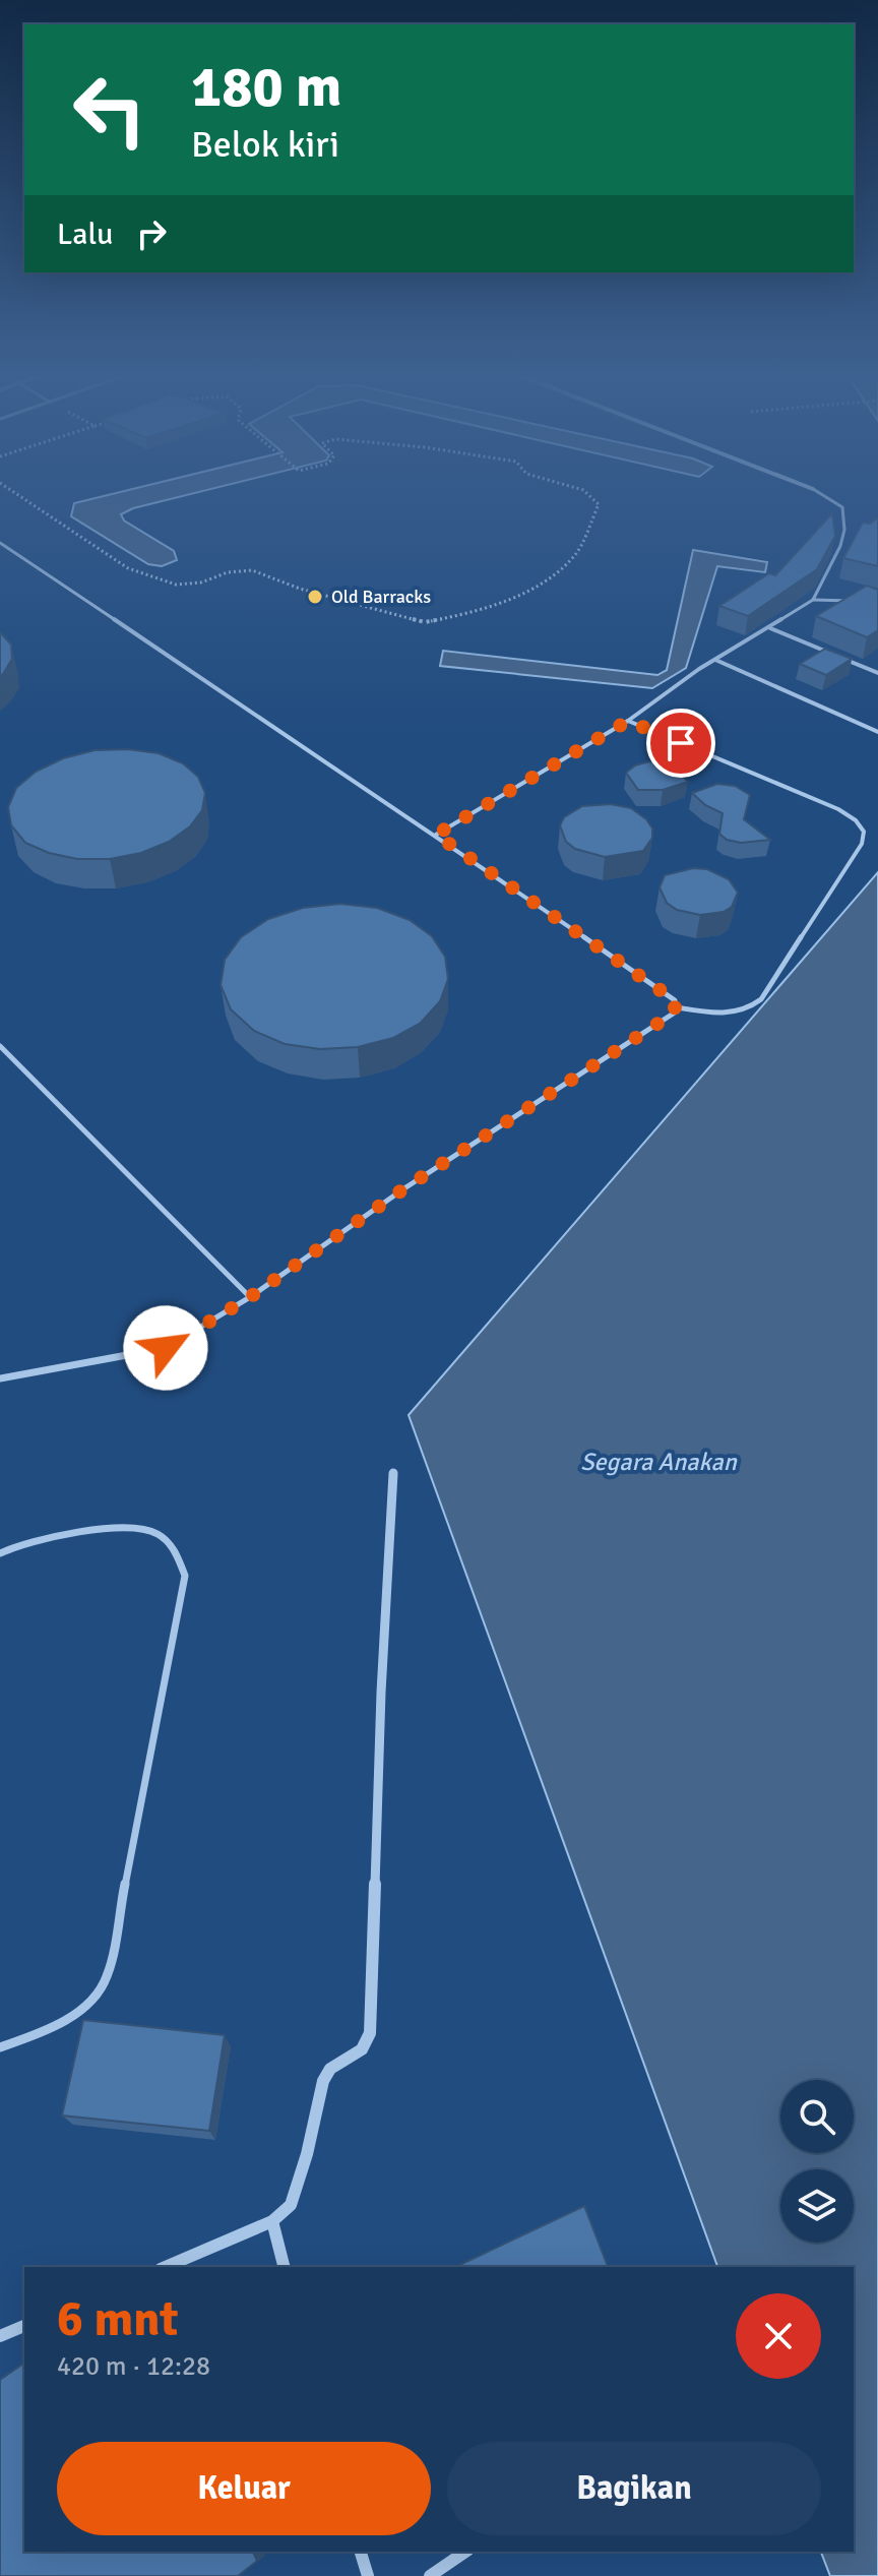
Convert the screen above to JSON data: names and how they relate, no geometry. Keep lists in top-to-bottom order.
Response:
{
  "water": ["Segara Anakan"],
  "places": ["Old Barracks"],
  "page": {
    "turn": ["180 m", "Belok kiri"],
    "then": "Lalu",
    "heading": ["6 mnt", "420 m · 12:28"],
    "buttons": ["Keluar", "Bagikan"]
  }
}
